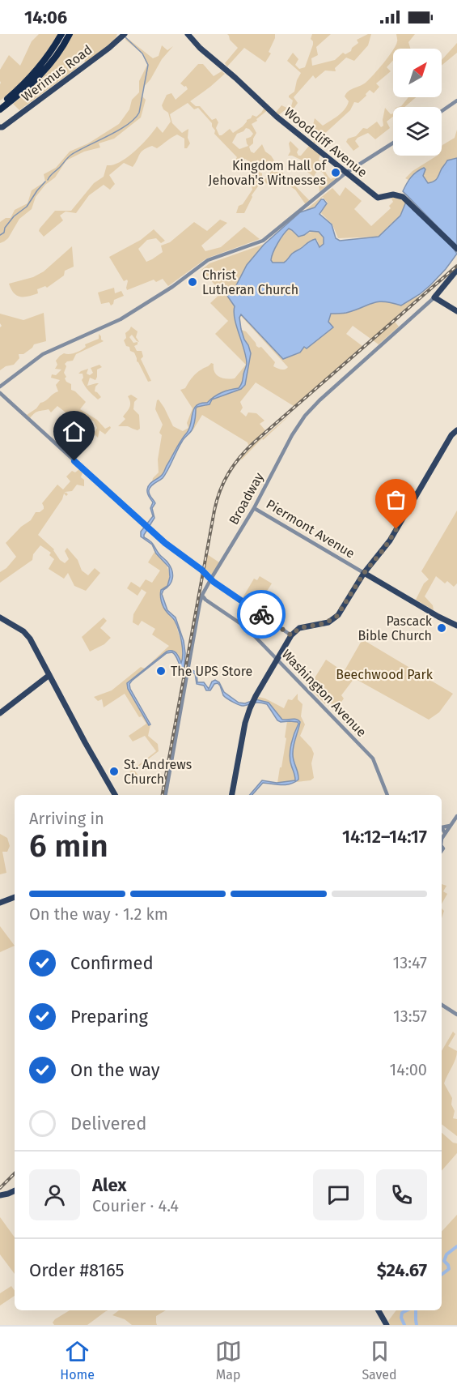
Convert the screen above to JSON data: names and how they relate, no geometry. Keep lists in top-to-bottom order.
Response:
{
  "streets": {
    "main road": [
      "Werimus Road",
      "Woodcliff Avenue",
      "Broadway",
      "Piermont Avenue"
    ],
    "street": ["Washington Avenue"]
  },
  "crossings": [
    ["Broadway", "Piermont Avenue"],
    ["Broadway", "Washington Avenue"]
  ],
  "parks": ["Beechwood Park"],
  "places": [
    "Kingdom Hall of Jehovah's Witnesses",
    "Christ Lutheran Church",
    "Pascack Bible Church",
    "The UPS Store",
    "St. Andrews Church"
  ],
  "north": "top right",
  "page": {
    "status": "14:06",
    "heading": ["6 min", "Arriving in", "14:12–14:17"],
    "panel": [
      "Alex",
      "Courier · 4.4",
      "Order #8165",
      "$24.67"
    ],
    "bar": "On the way · 1.2 km",
    "list": [
      ["Confirmed", "13:47"],
      ["Preparing", "13:57"],
      ["On the way", "14:00"],
      "Delivered"
    ],
    "tabs": ["Home", "Map", "Saved"]
  }
}
